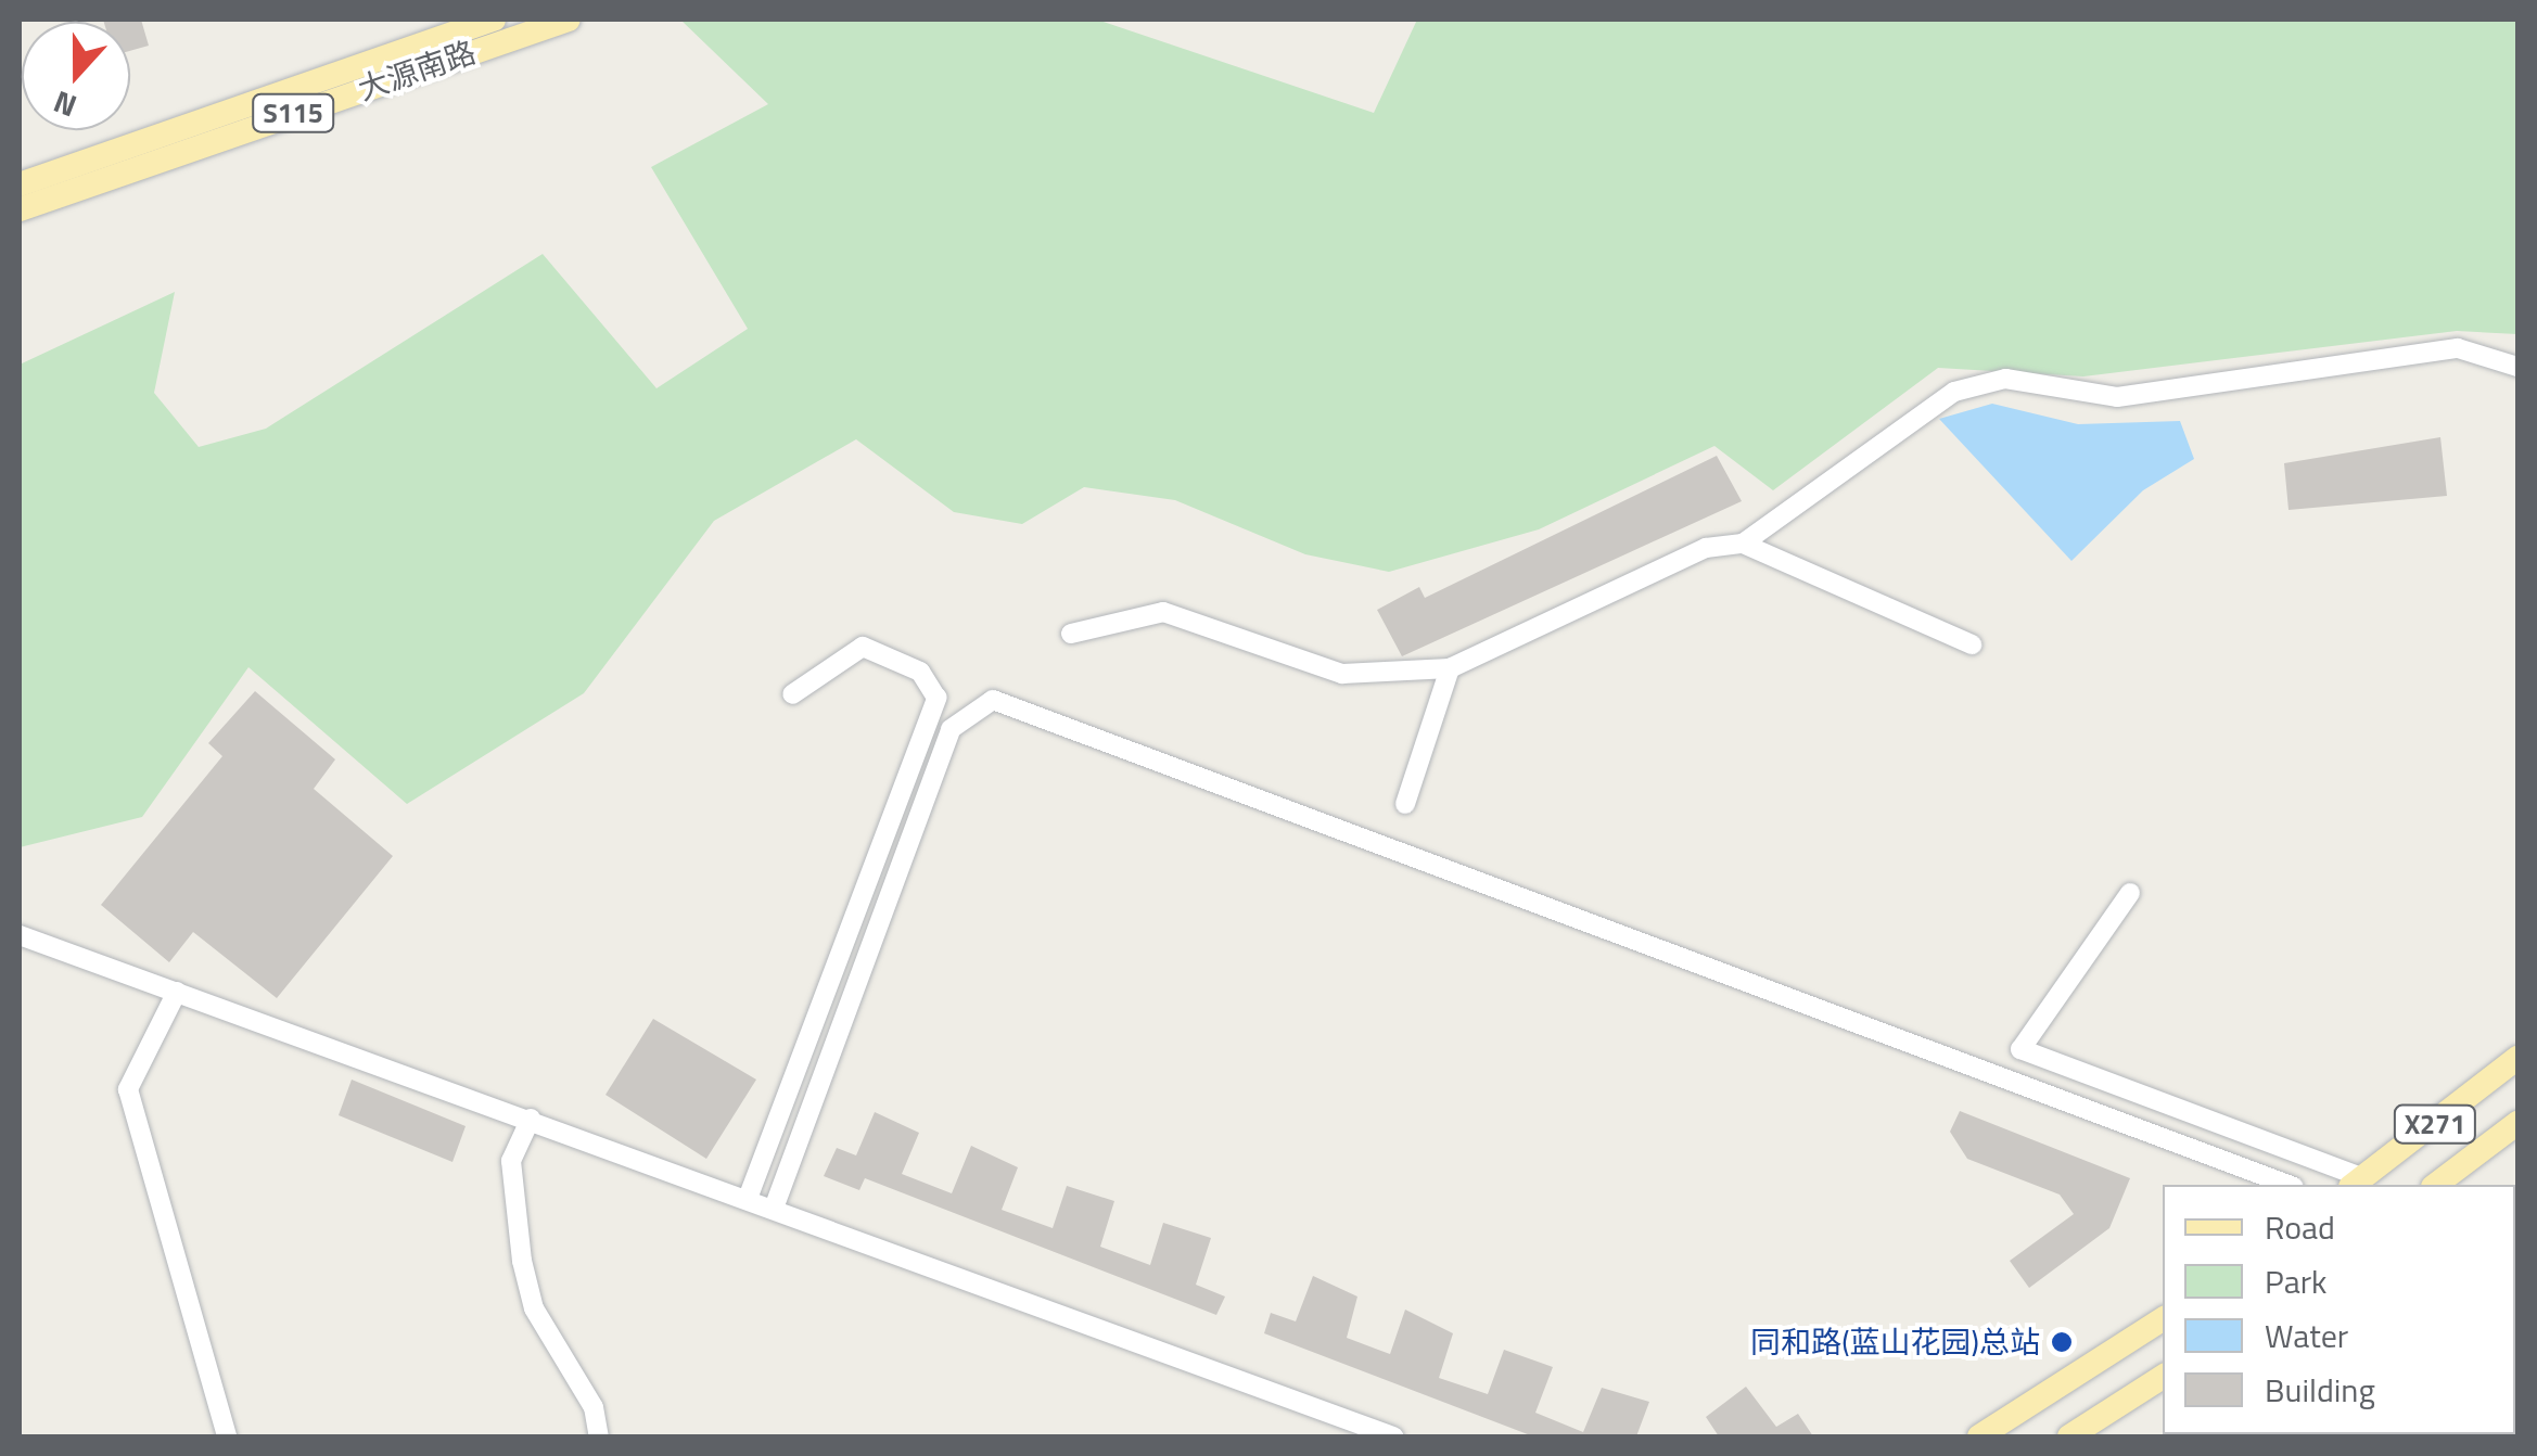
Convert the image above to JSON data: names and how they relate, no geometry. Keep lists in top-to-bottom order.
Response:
{
  "streets": {
    "main road": ["大源南路", "S115", "X271"]
  },
  "places": ["同和路(蓝山花园)总站"],
  "legend": [
    "Road",
    "Park",
    "Water",
    "Building"
  ],
  "north": "bottom"
}
